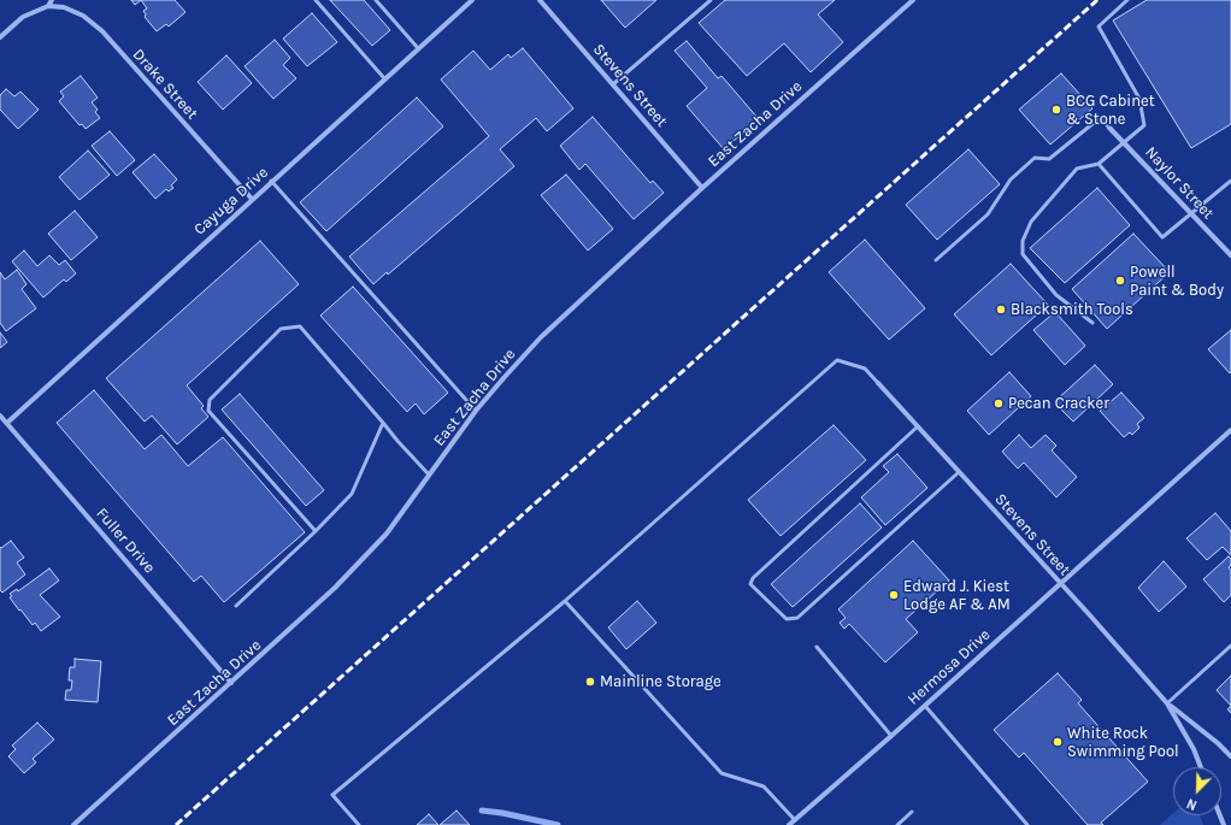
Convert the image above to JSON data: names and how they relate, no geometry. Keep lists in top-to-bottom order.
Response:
{
  "streets": {
    "street": [
      "Drake Street",
      "Stevens Street",
      "East Zacha Drive",
      "Naylor Street",
      "Cayuga Drive",
      "Fuller Drive",
      "Hermosa Drive"
    ]
  },
  "crossings": [
    ["Drake Street", "Cayuga Drive"],
    ["Stevens Street", "East Zacha Drive"],
    ["Stevens Street", "Hermosa Drive"],
    ["East Zacha Drive", "Fuller Drive"],
    ["Cayuga Drive", "Fuller Drive"]
  ],
  "places": [
    "BCG Cabinet & Stone",
    "Powell Paint & Body",
    "Blacksmith Tools",
    "Pecan Cracker",
    "Edward J. Kiest Lodge AF & AM",
    "Mainline Storage",
    "White Rock Swimming Pool"
  ],
  "north": "bottom left"
}
